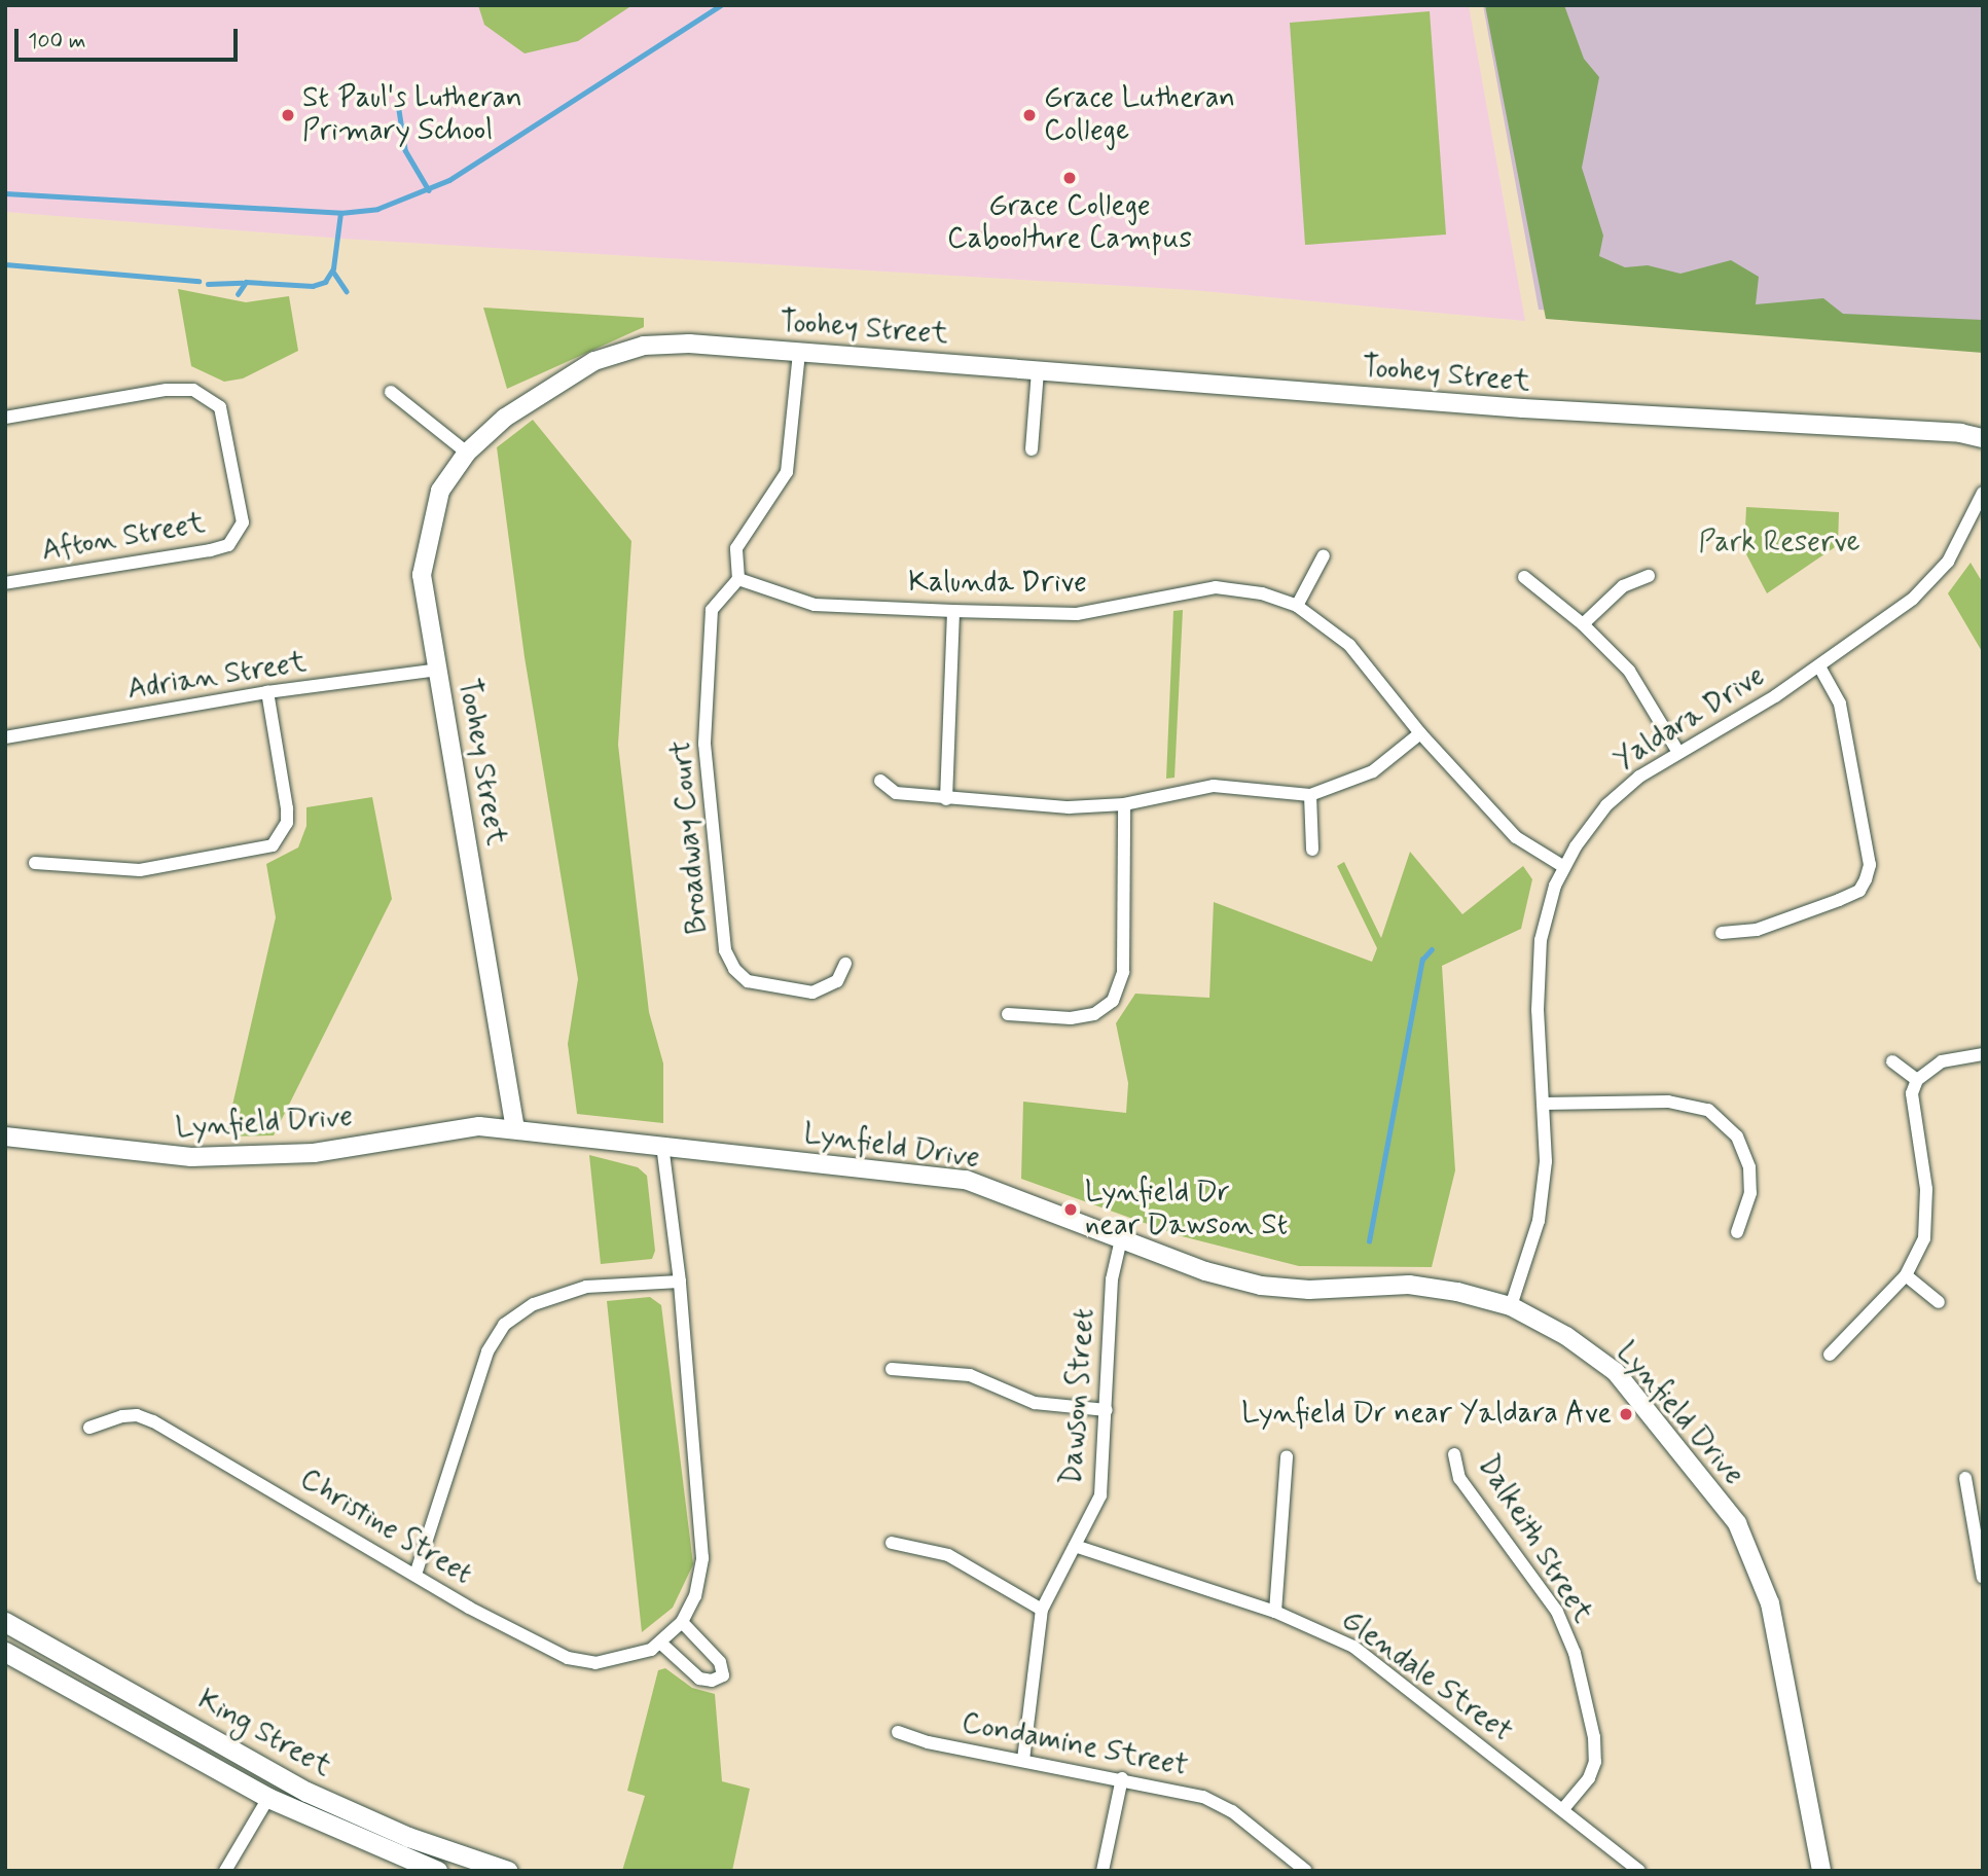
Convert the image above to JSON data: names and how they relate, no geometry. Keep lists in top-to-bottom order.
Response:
{
  "streets": {
    "main road": ["King Street"],
    "street": [
      "Toohey Street",
      "Afton Street",
      "Kalunda Drive",
      "Adrian Street",
      "Yaldara Drive",
      "Broadway Court",
      "Lynfield Drive",
      "Dawson Street",
      "Christine Street",
      "Dalkeith Street",
      "Glendale Street",
      "Condamine Street"
    ]
  },
  "crossings": [
    ["Toohey Street", "Adrian Street"],
    ["Toohey Street", "Lynfield Drive"],
    ["Kalunda Drive", "Yaldara Drive"],
    ["Kalunda Drive", "Broadway Court"],
    ["Yaldara Drive", "Lynfield Drive"],
    ["Lynfield Drive", "Dawson Street"],
    ["Lynfield Drive", "Christine Street"],
    ["Dawson Street", "Glendale Street"],
    ["Dawson Street", "Condamine Street"],
    ["Dalkeith Street", "Glendale Street"]
  ],
  "parks": ["Park Reserve"],
  "places": [
    "St Paul's Lutheran Primary School",
    "Grace Lutheran College",
    "Grace College Caboolture Campus",
    "Lynfield Dr near Dawson St",
    "Lynfield Dr near Yaldara Ave"
  ],
  "scale_bar": "100 m"
}
